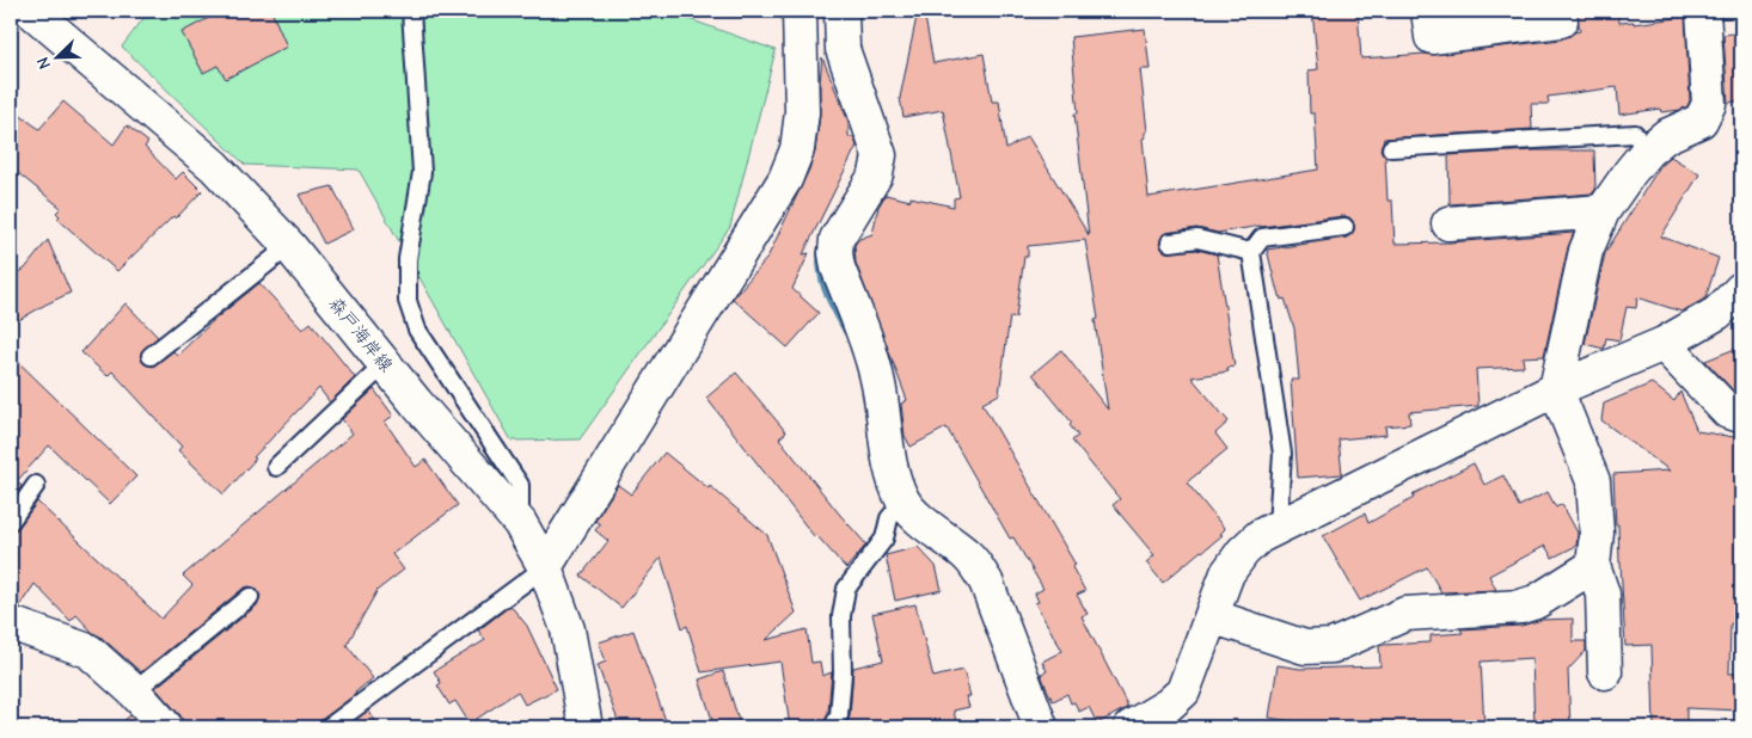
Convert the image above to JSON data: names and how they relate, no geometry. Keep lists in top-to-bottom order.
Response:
{
  "streets": {
    "street": ["森戸海岸線"]
  },
  "north": "bottom left"
}
